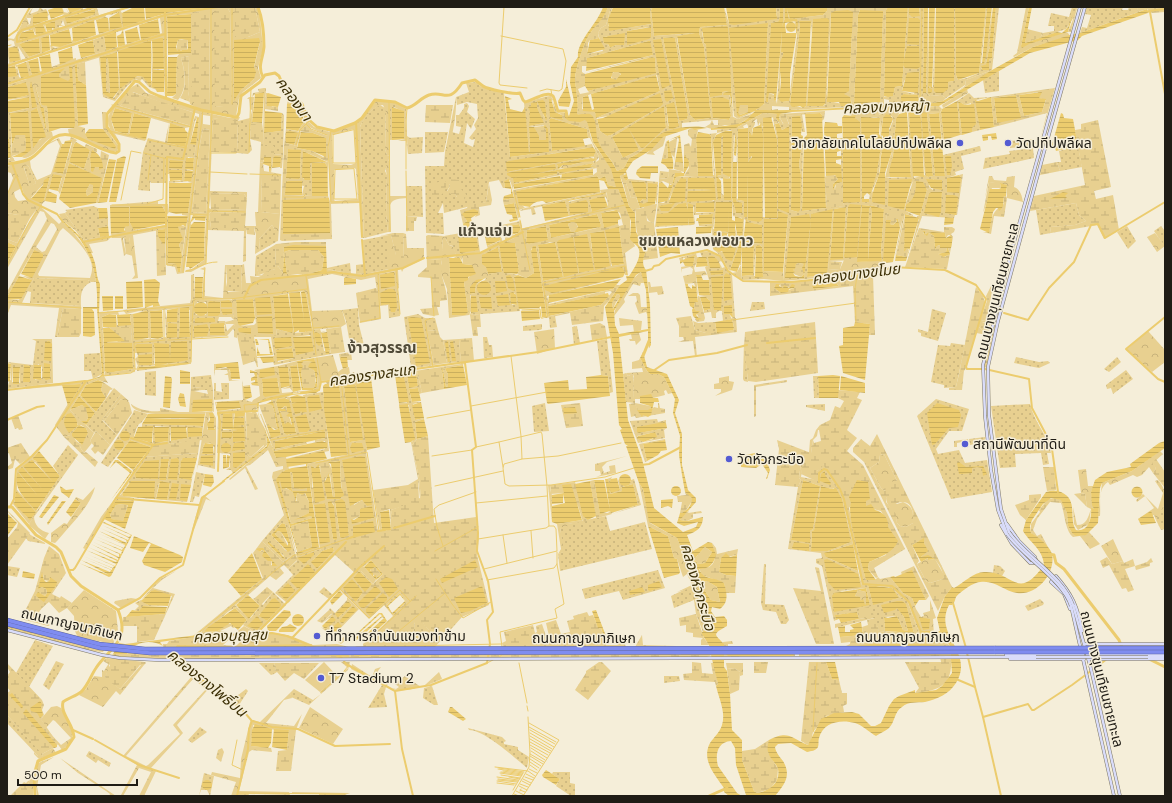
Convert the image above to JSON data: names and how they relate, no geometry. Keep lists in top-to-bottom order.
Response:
{
  "streets": {
    "highway": ["ถนนกาญจนาภิเษก"],
    "main road": ["ถนนบางขุนเทียนชายทะเล"]
  },
  "districts": ["แก้วแจ่ม", "ชุมชนหลวงพ่อขาว", "ง้าวสุวรรณ"],
  "water": [
    "คลองนา",
    "คลองบางหญ้า",
    "คลองบางขโมย",
    "คลองรางสะแก",
    "คลองหัวกระบือ",
    "คลองบุญสุข",
    "คลองรางโพธิ์บน"
  ],
  "places": [
    "วิทยาลัยเทคโนโลยีปทีปพลีผล",
    "วัดปทีปพลีผล",
    "สถานีพัฒนาที่ดิน",
    "วัดหัวกระบือ",
    "ที่ทำการกำนันแขวงท่าข้าม",
    "T7 Stadium 2"
  ],
  "scale_bar": "500 m"
}
